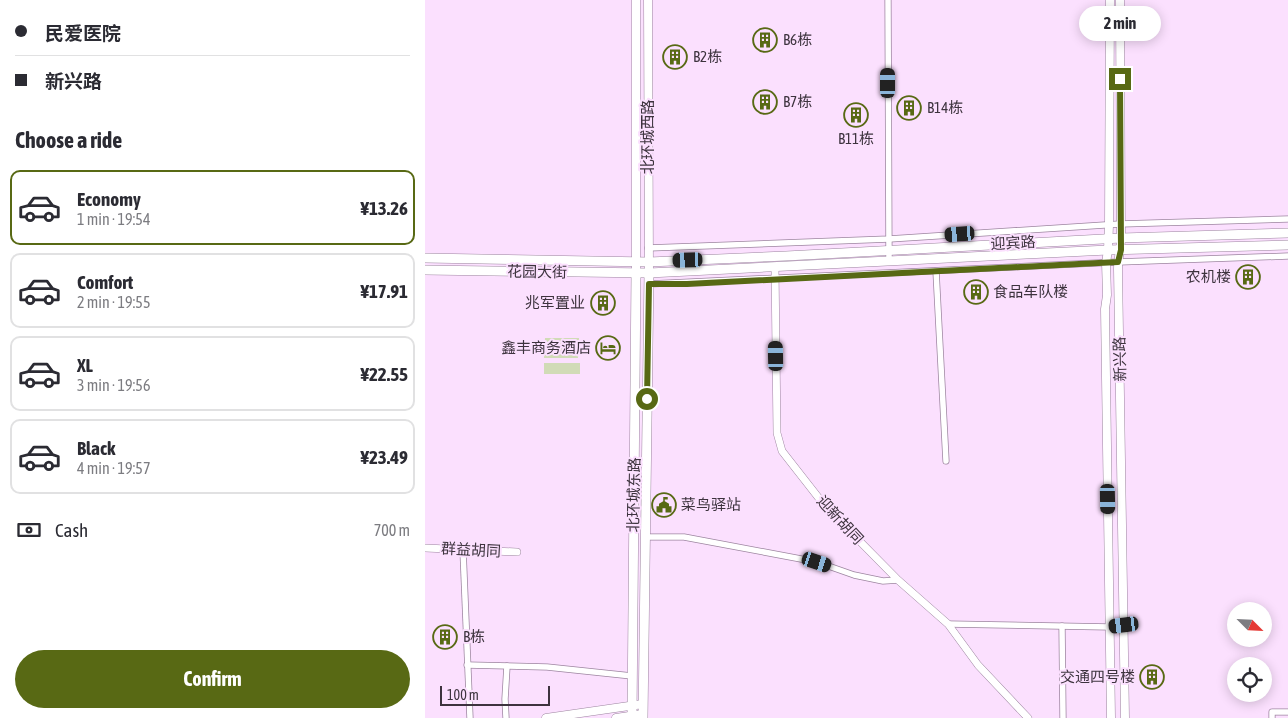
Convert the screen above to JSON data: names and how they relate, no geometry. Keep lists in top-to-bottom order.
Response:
{
  "streets": {
    "main road": [
      "北环城西路",
      "迎宾路",
      "花园大街",
      "新兴路",
      "北环城东路"
    ],
    "street": ["迎新胡同", "群益胡同"]
  },
  "crossings": [
    ["北环城西路", "迎宾路"],
    ["北环城西路", "花园大街"],
    ["北环城西路", "北环城东路"],
    ["迎宾路", "花园大街"],
    ["迎宾路", "新兴路"],
    ["迎宾路", "北环城东路"],
    ["迎宾路", "迎新胡同"],
    ["花园大街", "北环城东路"]
  ],
  "places": {
    "building": [
      "B6栋",
      "B2栋",
      "B7栋",
      "B14栋",
      "B11栋",
      "农机楼",
      "食品车队楼",
      "兆军置业",
      "B栋",
      "交通四号楼"
    ],
    "hotel": ["鑫丰商务酒店"],
    "public building": ["菜鸟驿站"]
  },
  "scale_bar": "100 m",
  "north": "bottom right",
  "page": {
    "banner": ["民爱医院", "新兴路"],
    "bubble": "2 min",
    "heading": "Choose a ride",
    "list": [
      {
        "name": "Economy",
        "note": "1 min · 19:54",
        "value": "¥13.26"
      },
      {
        "name": "Comfort",
        "note": "2 min · 19:55",
        "value": "¥17.91"
      },
      {
        "name": "XL",
        "note": "3 min · 19:56",
        "value": "¥22.55"
      },
      {
        "name": "Black",
        "note": "4 min · 19:57",
        "value": "¥23.49"
      }
    ],
    "pay": ["Cash", "700 m"],
    "buttons": "Confirm",
    "scale": "100 m"
  }
}
